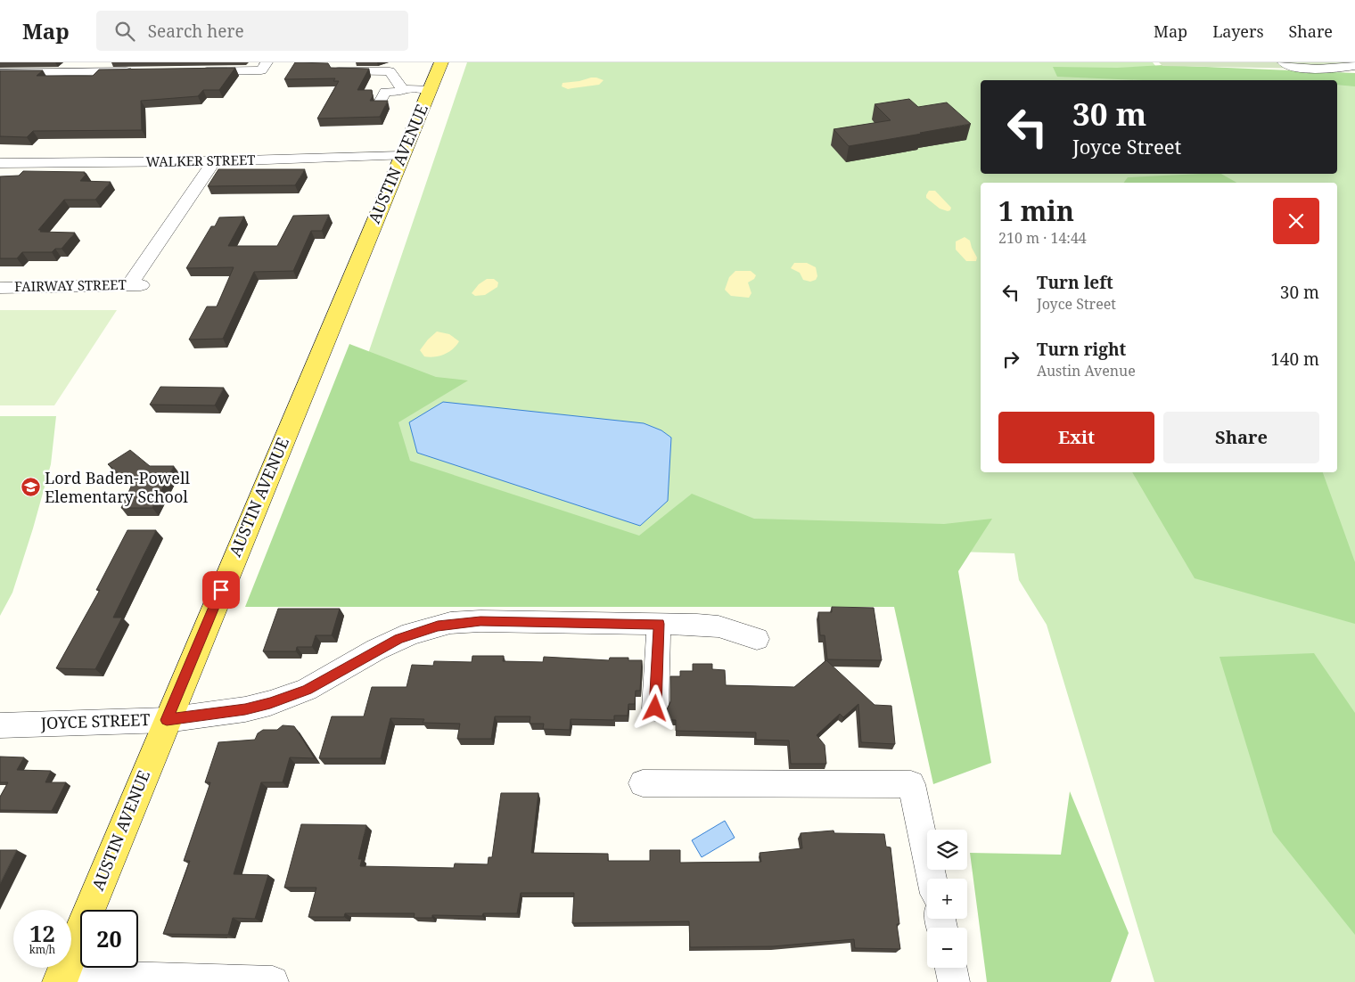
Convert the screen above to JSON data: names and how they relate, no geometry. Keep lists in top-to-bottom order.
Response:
{
  "streets": {
    "main road": ["AUSTIN AVENUE"],
    "street": ["WALKER STREET", "FAIRWAY STREET", "JOYCE STREET"]
  },
  "crossings": [
    ["WALKER STREET", "AUSTIN AVENUE"],
    ["WALKER STREET", "FAIRWAY STREET"],
    ["AUSTIN AVENUE", "JOYCE STREET"]
  ],
  "places": {
    "school or university": ["Lord Baden-Powell Elementary School"]
  },
  "page": {
    "header": "Map",
    "search": "Search here",
    "nav": ["Map", "Layers", "Share"],
    "turn": ["30 m", "Joyce Street"],
    "heading": ["1 min", "210 m · 14:44"],
    "list": [
      {
        "name": "Turn left",
        "note": "Joyce Street",
        "value": "30 m"
      },
      {
        "name": "Turn right",
        "note": "Austin Avenue",
        "value": "140 m"
      }
    ],
    "buttons": ["Exit", "Share"],
    "map_buttons": ["+", "−"],
    "speed": "12 km/h",
    "limit": "20"
  }
}
